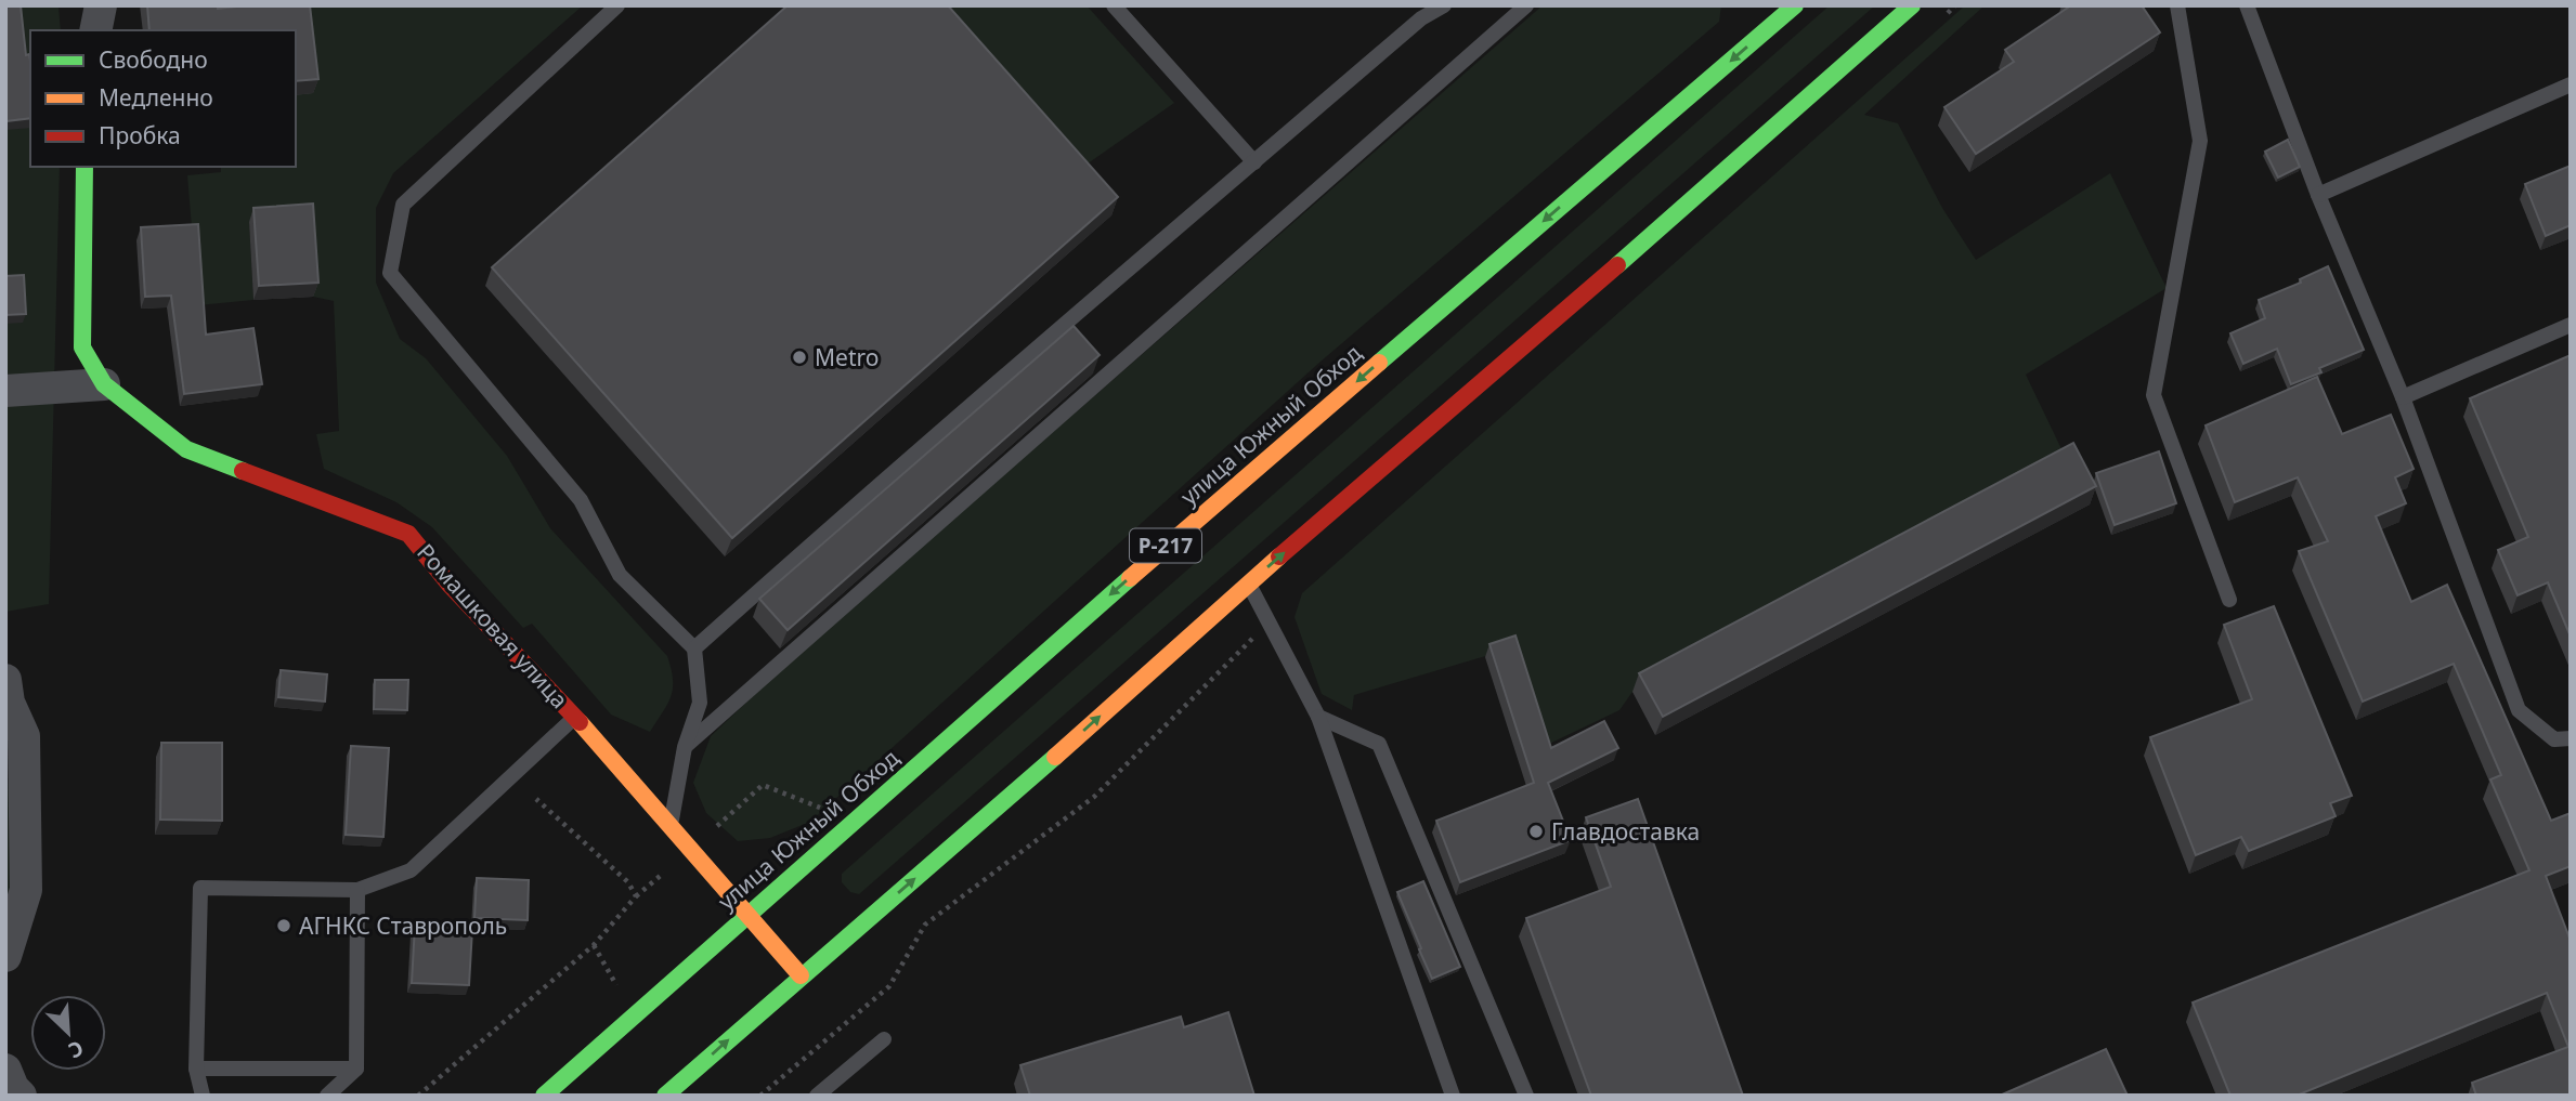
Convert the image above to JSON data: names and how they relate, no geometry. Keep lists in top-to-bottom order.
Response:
{
  "streets": {
    "main road": ["улица Южный Обход", "Р-217", "Ромашковая улица"]
  },
  "crossings": [
    ["улица Южный Обход", "Ромашковая улица"]
  ],
  "places": ["Metro", "Главдоставка", "АГНКС Ставрополь"],
  "legend": ["Свободно", "Медленно", "Пробка"],
  "north": "bottom right"
}
